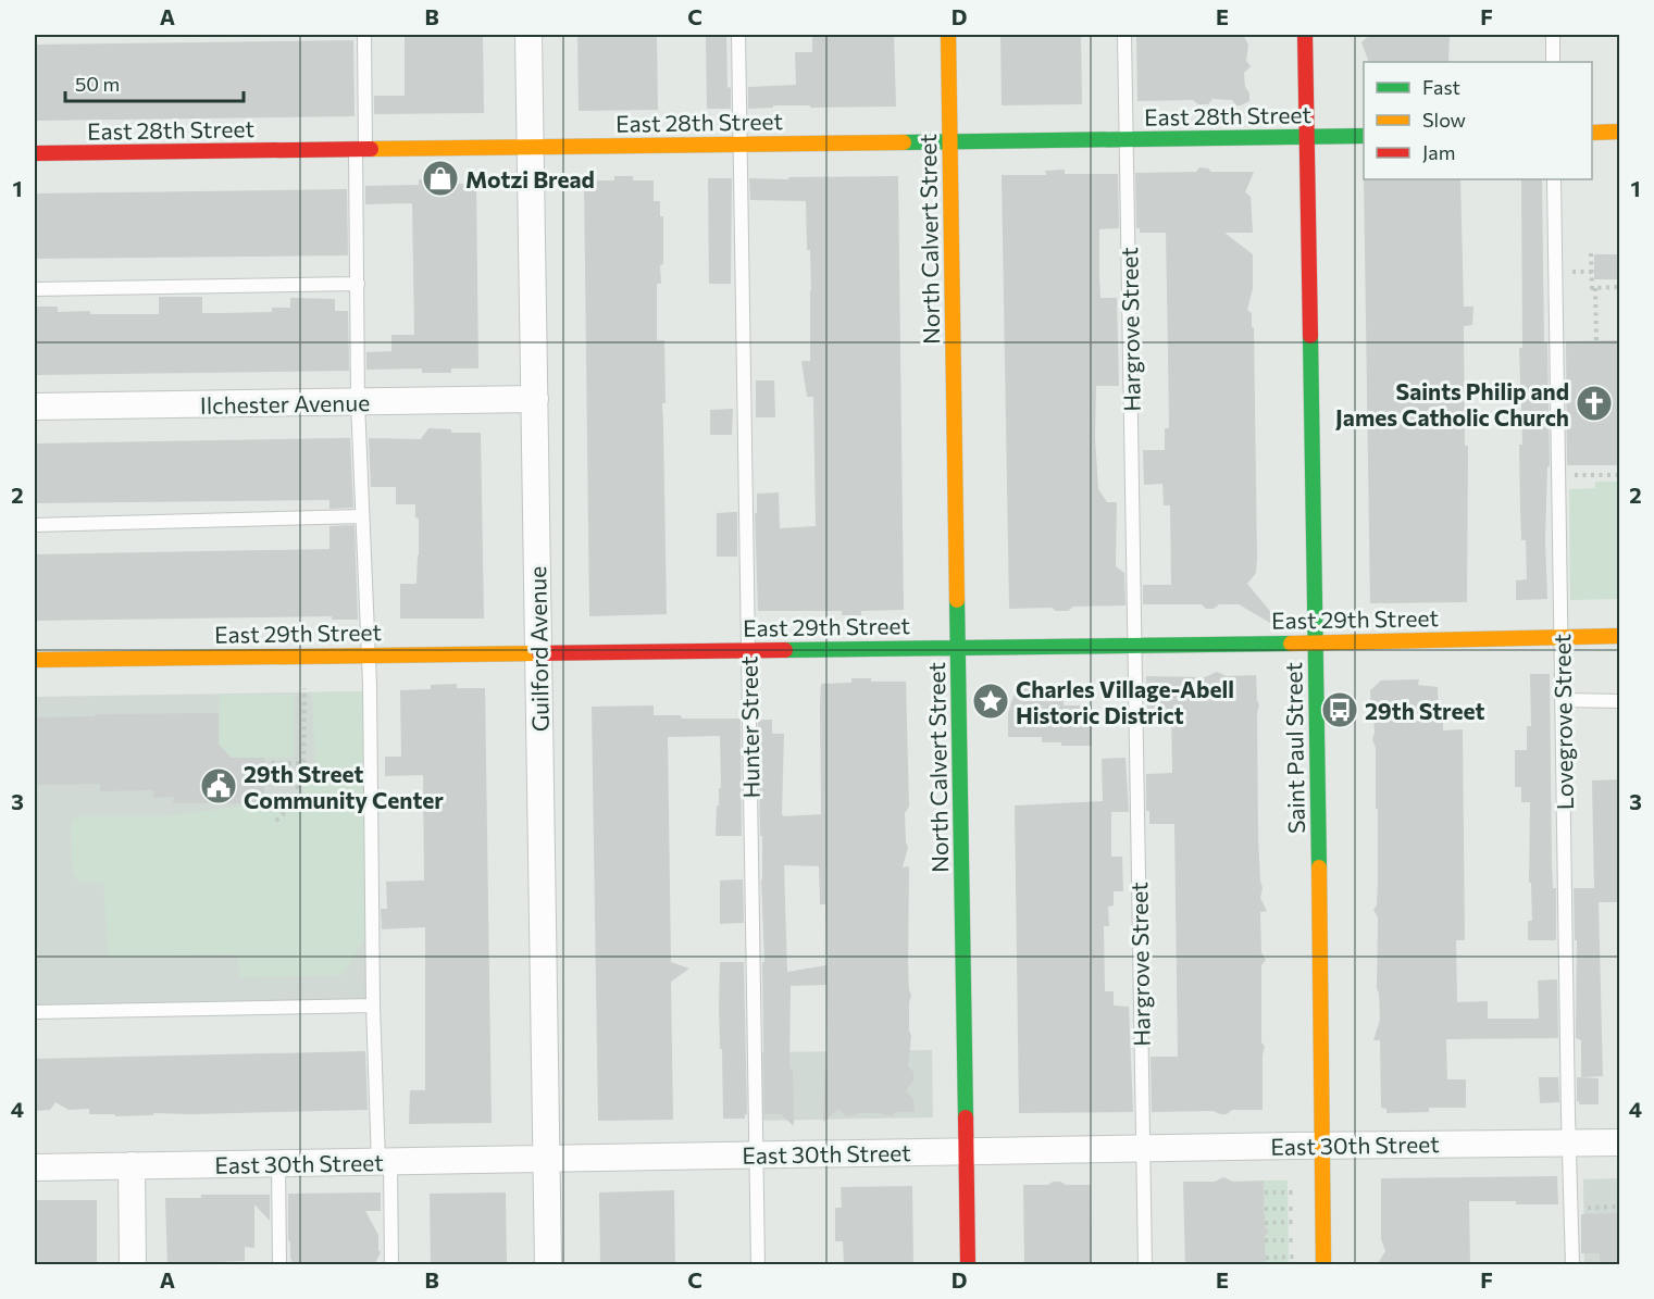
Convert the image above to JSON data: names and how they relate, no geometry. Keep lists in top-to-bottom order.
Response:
{
  "streets": {
    "main road": [
      "East 28th Street",
      "North Calvert Street",
      "East 29th Street",
      "Saint Paul Street"
    ],
    "street": ["Ilchester Avenue", "Guilford Avenue", "East 30th Street"],
    "lane": ["Hargrove Street", "Lovegrove Street", "Hunter Street"]
  },
  "crossings": [
    ["East 28th Street", "North Calvert Street"],
    ["East 28th Street", "Hargrove Street"],
    ["East 28th Street", "Guilford Avenue"],
    ["East 28th Street", "Hunter Street"],
    ["East 28th Street", "Saint Paul Street"],
    ["North Calvert Street", "East 29th Street"],
    ["North Calvert Street", "East 30th Street"],
    ["Hargrove Street", "East 29th Street"],
    ["Hargrove Street", "East 30th Street"],
    ["Ilchester Avenue", "Guilford Avenue"],
    ["East 29th Street", "Guilford Avenue"],
    ["East 29th Street", "Lovegrove Street"],
    ["East 29th Street", "Hunter Street"],
    ["East 29th Street", "Saint Paul Street"],
    ["Guilford Avenue", "East 30th Street"],
    ["Lovegrove Street", "East 30th Street"],
    ["Hunter Street", "East 30th Street"],
    ["Saint Paul Street", "East 30th Street"]
  ],
  "places": {
    "shop": ["Motzi Bread"],
    "church": ["Saints Philip and James Catholic Church"],
    "place": ["Charles Village-Abell Historic District"],
    "bus stop": ["29th Street"],
    "public building": ["29th Street Community Center"]
  },
  "legend": ["Fast", "Slow", "Jam"],
  "scale_bar": "50 m",
  "grid": {
    "columns": [
      "A",
      "B",
      "C",
      "D",
      "E",
      "F"
    ],
    "rows": [
      "1",
      "2",
      "3",
      "4"
    ]
  }
}
